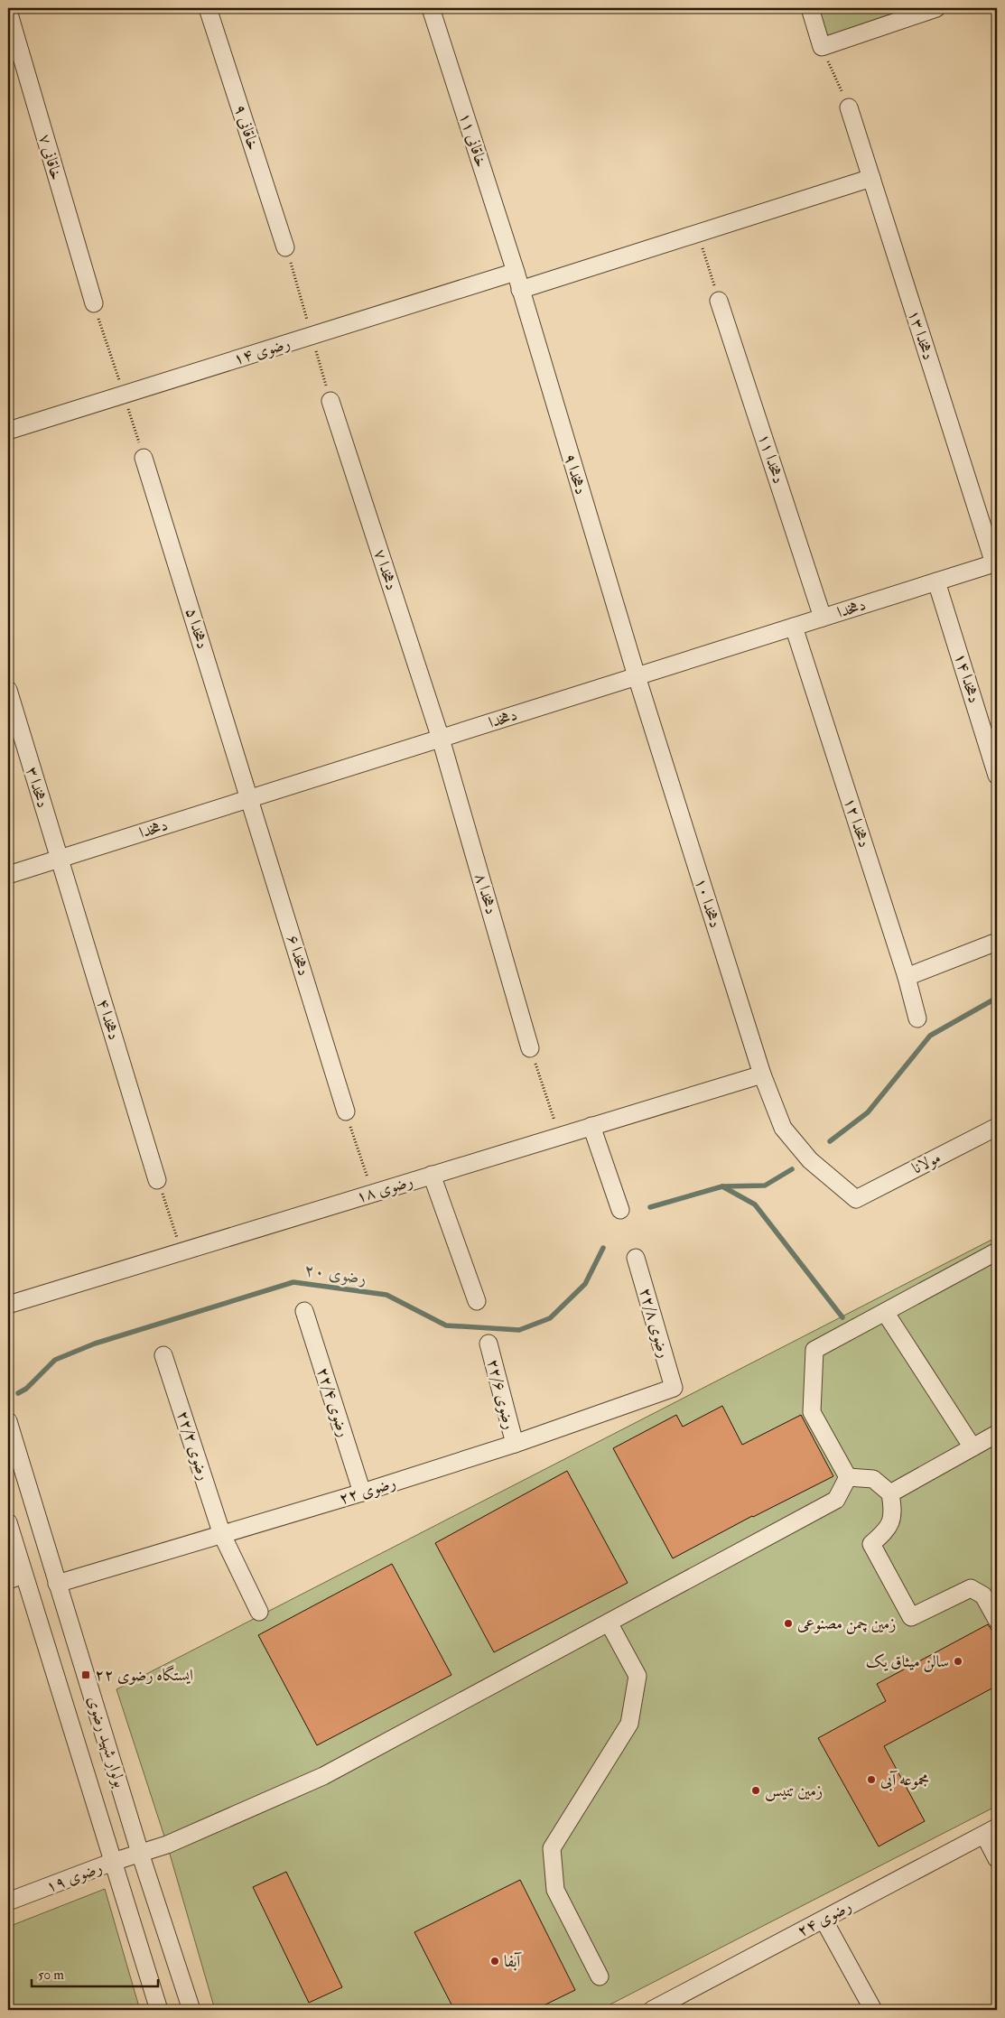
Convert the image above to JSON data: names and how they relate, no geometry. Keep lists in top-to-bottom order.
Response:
{
  "streets": {
    "street": [
      "خاقانی ۹",
      "خاقانی ۱۱",
      "خاقانی ۷",
      "دهخدا ۱۳",
      "رضوی ۱۴",
      "دهخدا ۱۱",
      "دهخدا ۹",
      "دهخدا ۷",
      "دهخدا",
      "دهخدا ۵",
      "دهخدا ۱۴",
      "دهخدا ۳",
      "دهخدا ۱۲",
      "دهخدا ۸",
      "دهخدا ۱۰",
      "دهخدا ۶",
      "دهخدا ۴",
      "مولانا",
      "رضوی ۱۸",
      "رضوی ۲۲/۸",
      "رضوی ۲۲/۶",
      "رضوی ۲۲/۴",
      "رضوی ۲۲/۲",
      "رضوی ۲۲",
      "بولوار شهید رضوی",
      "رضوی ۱۹",
      "رضوی ۲۴"
    ]
  },
  "crossings": [
    ["خاقانی ۱۱", "رضوی ۱۴"],
    ["خاقانی ۱۱", "دهخدا ۹"],
    ["دهخدا ۱۳", "دهخدا"],
    ["رضوی ۱۴", "دهخدا ۹"],
    ["دهخدا ۱۱", "دهخدا"],
    ["دهخدا ۹", "دهخدا"],
    ["دهخدا ۹", "دهخدا ۱۰"],
    ["دهخدا ۷", "دهخدا"],
    ["دهخدا ۷", "دهخدا ۸"],
    ["دهخدا", "دهخدا ۵"],
    ["دهخدا", "دهخدا ۱۴"],
    ["دهخدا", "دهخدا ۳"],
    ["دهخدا", "دهخدا ۱۲"],
    ["دهخدا", "دهخدا ۸"],
    ["دهخدا", "دهخدا ۱۰"],
    ["دهخدا", "دهخدا ۶"],
    ["دهخدا", "دهخدا ۴"],
    ["دهخدا ۵", "دهخدا ۶"],
    ["دهخدا ۳", "دهخدا ۴"],
    ["دهخدا ۱۰", "مولانا"],
    ["دهخدا ۱۰", "رضوی ۱۸"],
    ["رضوی ۲۲/۸", "رضوی ۲۲"],
    ["رضوی ۲۲/۶", "رضوی ۲۲"],
    ["رضوی ۲۲/۴", "رضوی ۲۲"],
    ["رضوی ۲۲/۲", "رضوی ۲۲"],
    ["رضوی ۲۲", "بولوار شهید رضوی"],
    ["بولوار شهید رضوی", "رضوی ۱۹"]
  ],
  "water": ["رضوی ۲۰"],
  "places": {
    "other": [
      "زمین چمن مصنوعی",
      "سالن میثاق یک",
      "مجموعه آبی",
      "زمین تنیس",
      "آبفا"
    ],
    "transit": ["ایستگاه رضوی ۲۲"]
  },
  "scale_bar": "50 m"
}
